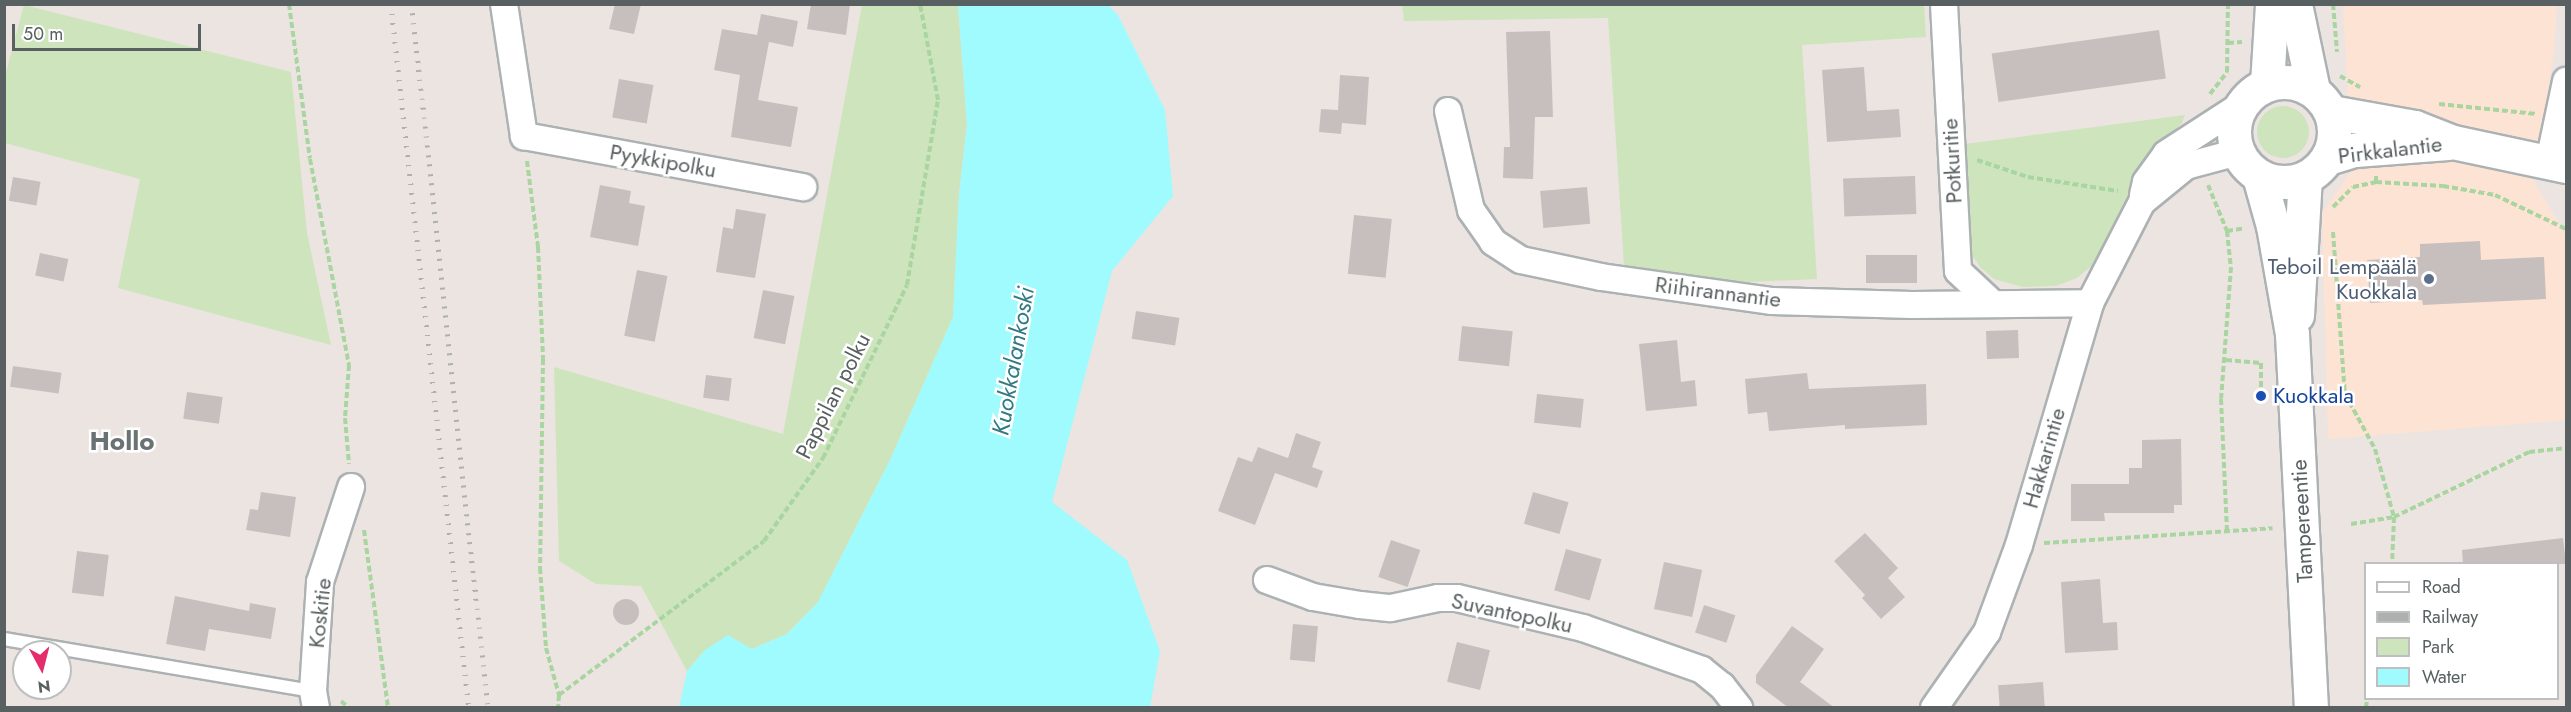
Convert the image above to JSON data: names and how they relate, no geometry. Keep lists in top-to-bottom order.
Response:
{
  "streets": {
    "main road": ["Pirkkalantie", "Tampereentie"],
    "street": [
      "Pyykkipolku",
      "Potkuritie",
      "Riihirannantie",
      "Hakkarintie",
      "Koskitie",
      "Suvantopolku"
    ],
    "path": ["Pappilan polku"]
  },
  "crossings": [
    ["Pirkkalantie", "Hakkarintie"],
    ["Pirkkalantie", "Tampereentie"],
    ["Potkuritie", "Riihirannantie"],
    ["Riihirannantie", "Hakkarintie"],
    ["Hakkarintie", "Tampereentie"]
  ],
  "districts": ["Hollo"],
  "water": ["Kuokkalankoski"],
  "places": ["Teboil Lempäälä Kuokkala", "Kuokkala"],
  "legend": [
    "Road",
    "Railway",
    "Park",
    "Water"
  ],
  "scale_bar": "50 m",
  "north": "bottom"
}
